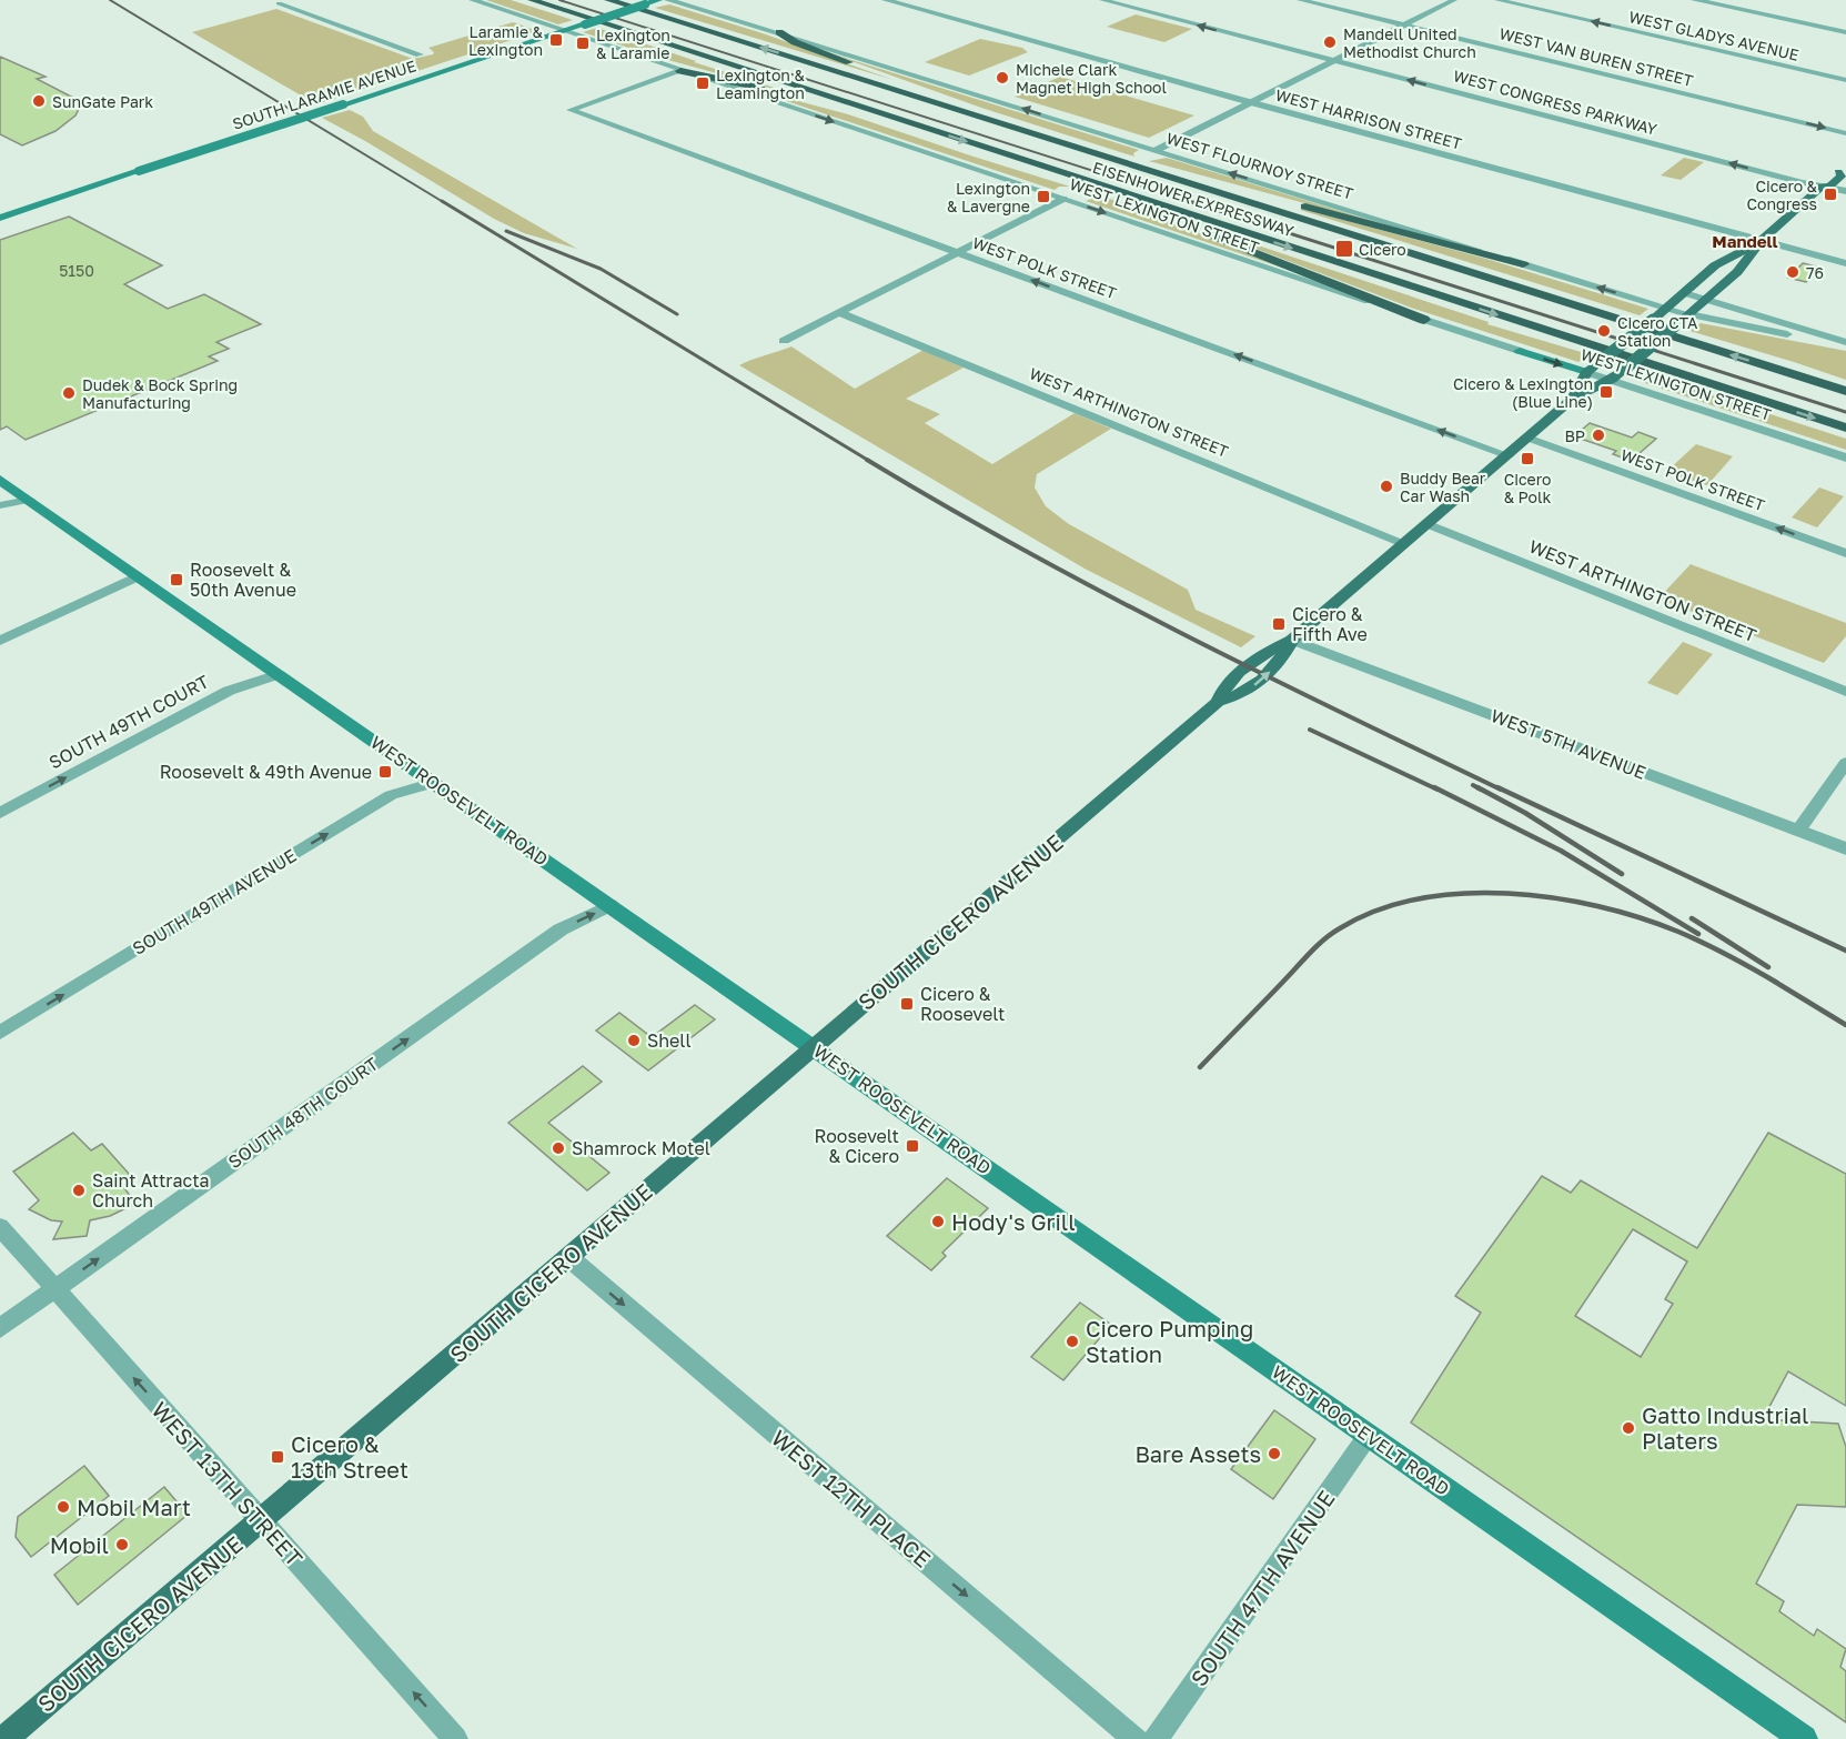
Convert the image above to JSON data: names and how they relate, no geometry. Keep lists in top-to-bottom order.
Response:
{
  "streets": {
    "highway": ["EISENHOWER EXPRESSWAY"],
    "main road": [
      "SOUTH LARAMIE AVENUE",
      "WEST LEXINGTON STREET",
      "WEST ROOSEVELT ROAD",
      "SOUTH CICERO AVENUE"
    ],
    "street": [
      "WEST GLADYS AVENUE",
      "WEST VAN BUREN STREET",
      "WEST CONGRESS PARKWAY",
      "WEST HARRISON STREET",
      "WEST FLOURNOY STREET",
      "WEST POLK STREET",
      "WEST ARTHINGTON STREET",
      "SOUTH 49TH COURT",
      "WEST 5TH AVENUE",
      "SOUTH 49TH AVENUE",
      "SOUTH 48TH COURT",
      "WEST 13TH STREET",
      "WEST 12TH PLACE",
      "SOUTH 47TH AVENUE"
    ]
  },
  "crossings": [
    ["SOUTH LARAMIE AVENUE", "WEST LEXINGTON STREET"],
    ["WEST CONGRESS PARKWAY", "SOUTH CICERO AVENUE"],
    ["WEST HARRISON STREET", "SOUTH CICERO AVENUE"],
    ["WEST FLOURNOY STREET", "SOUTH CICERO AVENUE"],
    ["WEST LEXINGTON STREET", "WEST POLK STREET"],
    ["WEST LEXINGTON STREET", "SOUTH CICERO AVENUE"],
    ["WEST POLK STREET", "SOUTH CICERO AVENUE"],
    ["WEST ARTHINGTON STREET", "SOUTH CICERO AVENUE"],
    ["SOUTH 49TH COURT", "WEST ROOSEVELT ROAD"],
    ["WEST 5TH AVENUE", "SOUTH CICERO AVENUE"],
    ["WEST ROOSEVELT ROAD", "SOUTH 49TH AVENUE"],
    ["WEST ROOSEVELT ROAD", "SOUTH CICERO AVENUE"],
    ["WEST ROOSEVELT ROAD", "SOUTH 48TH COURT"],
    ["WEST ROOSEVELT ROAD", "SOUTH 47TH AVENUE"],
    ["SOUTH CICERO AVENUE", "WEST 13TH STREET"],
    ["SOUTH CICERO AVENUE", "WEST 12TH PLACE"],
    ["SOUTH 48TH COURT", "WEST 13TH STREET"]
  ],
  "one_way": [
    "WEST CONGRESS PARKWAY",
    "WEST FLOURNOY STREET",
    "WEST LEXINGTON STREET",
    "WEST POLK STREET",
    "SOUTH 49TH AVENUE",
    "SOUTH 48TH COURT",
    "WEST 13TH STREET",
    "WEST 12TH PLACE"
  ],
  "districts": ["Mandell"],
  "places": {
    "transit": [
      "Laramie & Lexington",
      "Lexington & Laramie",
      "Lexington & Leamington",
      "Cicero & Congress",
      "Lexington & Lavergne",
      "Cicero",
      "Cicero & Lexington (Blue Line)",
      "Cicero & Polk",
      "Roosevelt & 50th Avenue",
      "Cicero & Fifth Ave",
      "Roosevelt & 49th Avenue",
      "Cicero & Roosevelt",
      "Roosevelt & Cicero",
      "Cicero & 13th Street"
    ],
    "other": [
      "Mandell United Methodist Church",
      "Michele Clark Magnet High School",
      "SunGate Park",
      "76",
      "Cicero CTA Station",
      "Dudek & Bock Spring Manufacturing",
      "BP",
      "Buddy Bear Car Wash",
      "Shell",
      "Shamrock Motel",
      "Saint Attracta Church",
      "Hody's Grill",
      "Cicero Pumping Station",
      "Gatto Industrial Platers",
      "Bare Assets",
      "Mobil Mart",
      "Mobil"
    ]
  },
  "house_numbers": ["5150"]
}
